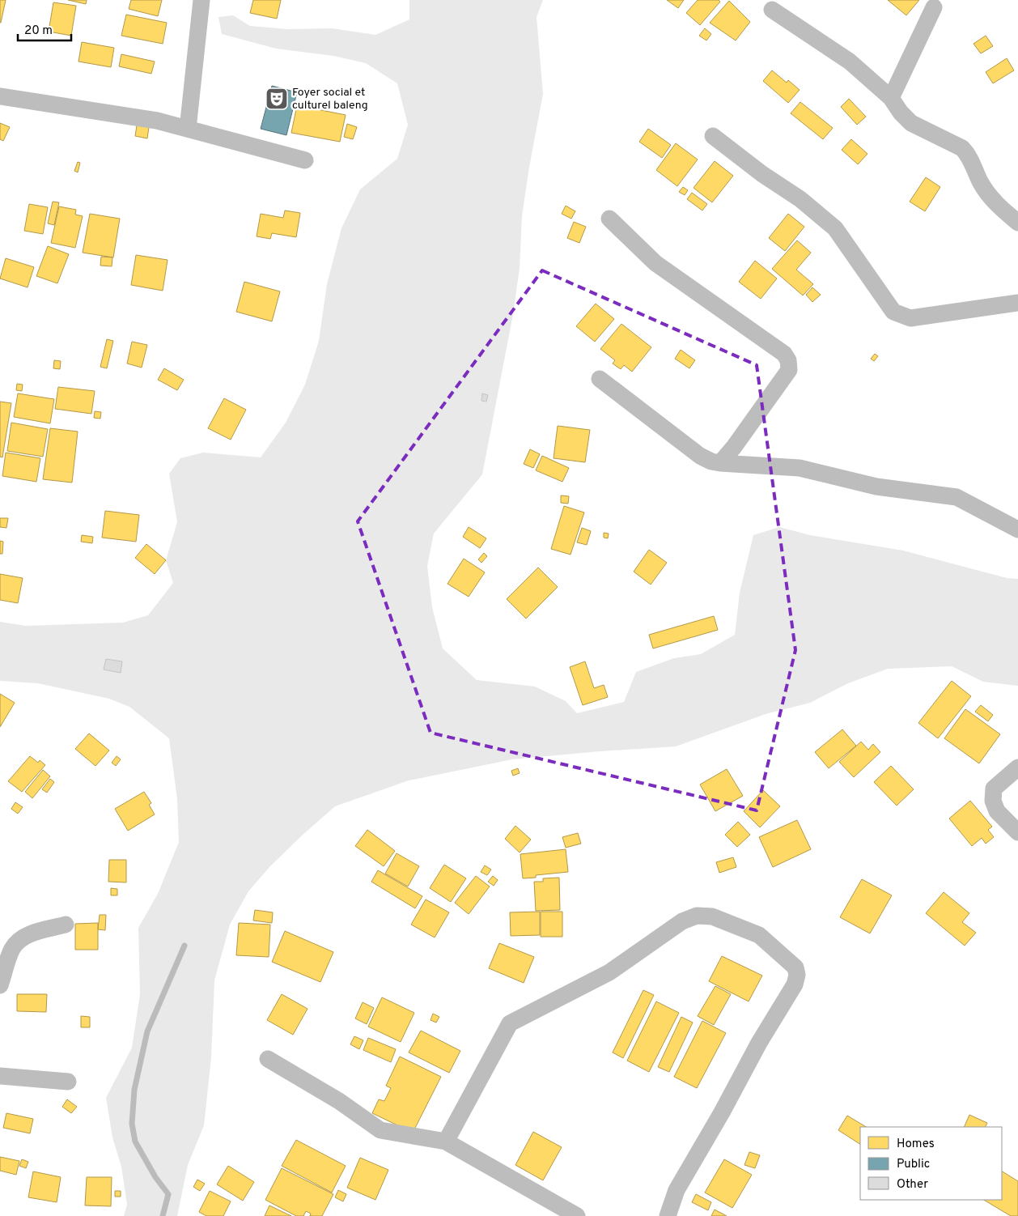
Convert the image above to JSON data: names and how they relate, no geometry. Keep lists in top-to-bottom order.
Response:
{
  "places": {
    "theatre": ["Foyer social et culturel baleng"]
  },
  "legend": ["Homes", "Public", "Other"],
  "scale_bar": "20 m"
}
